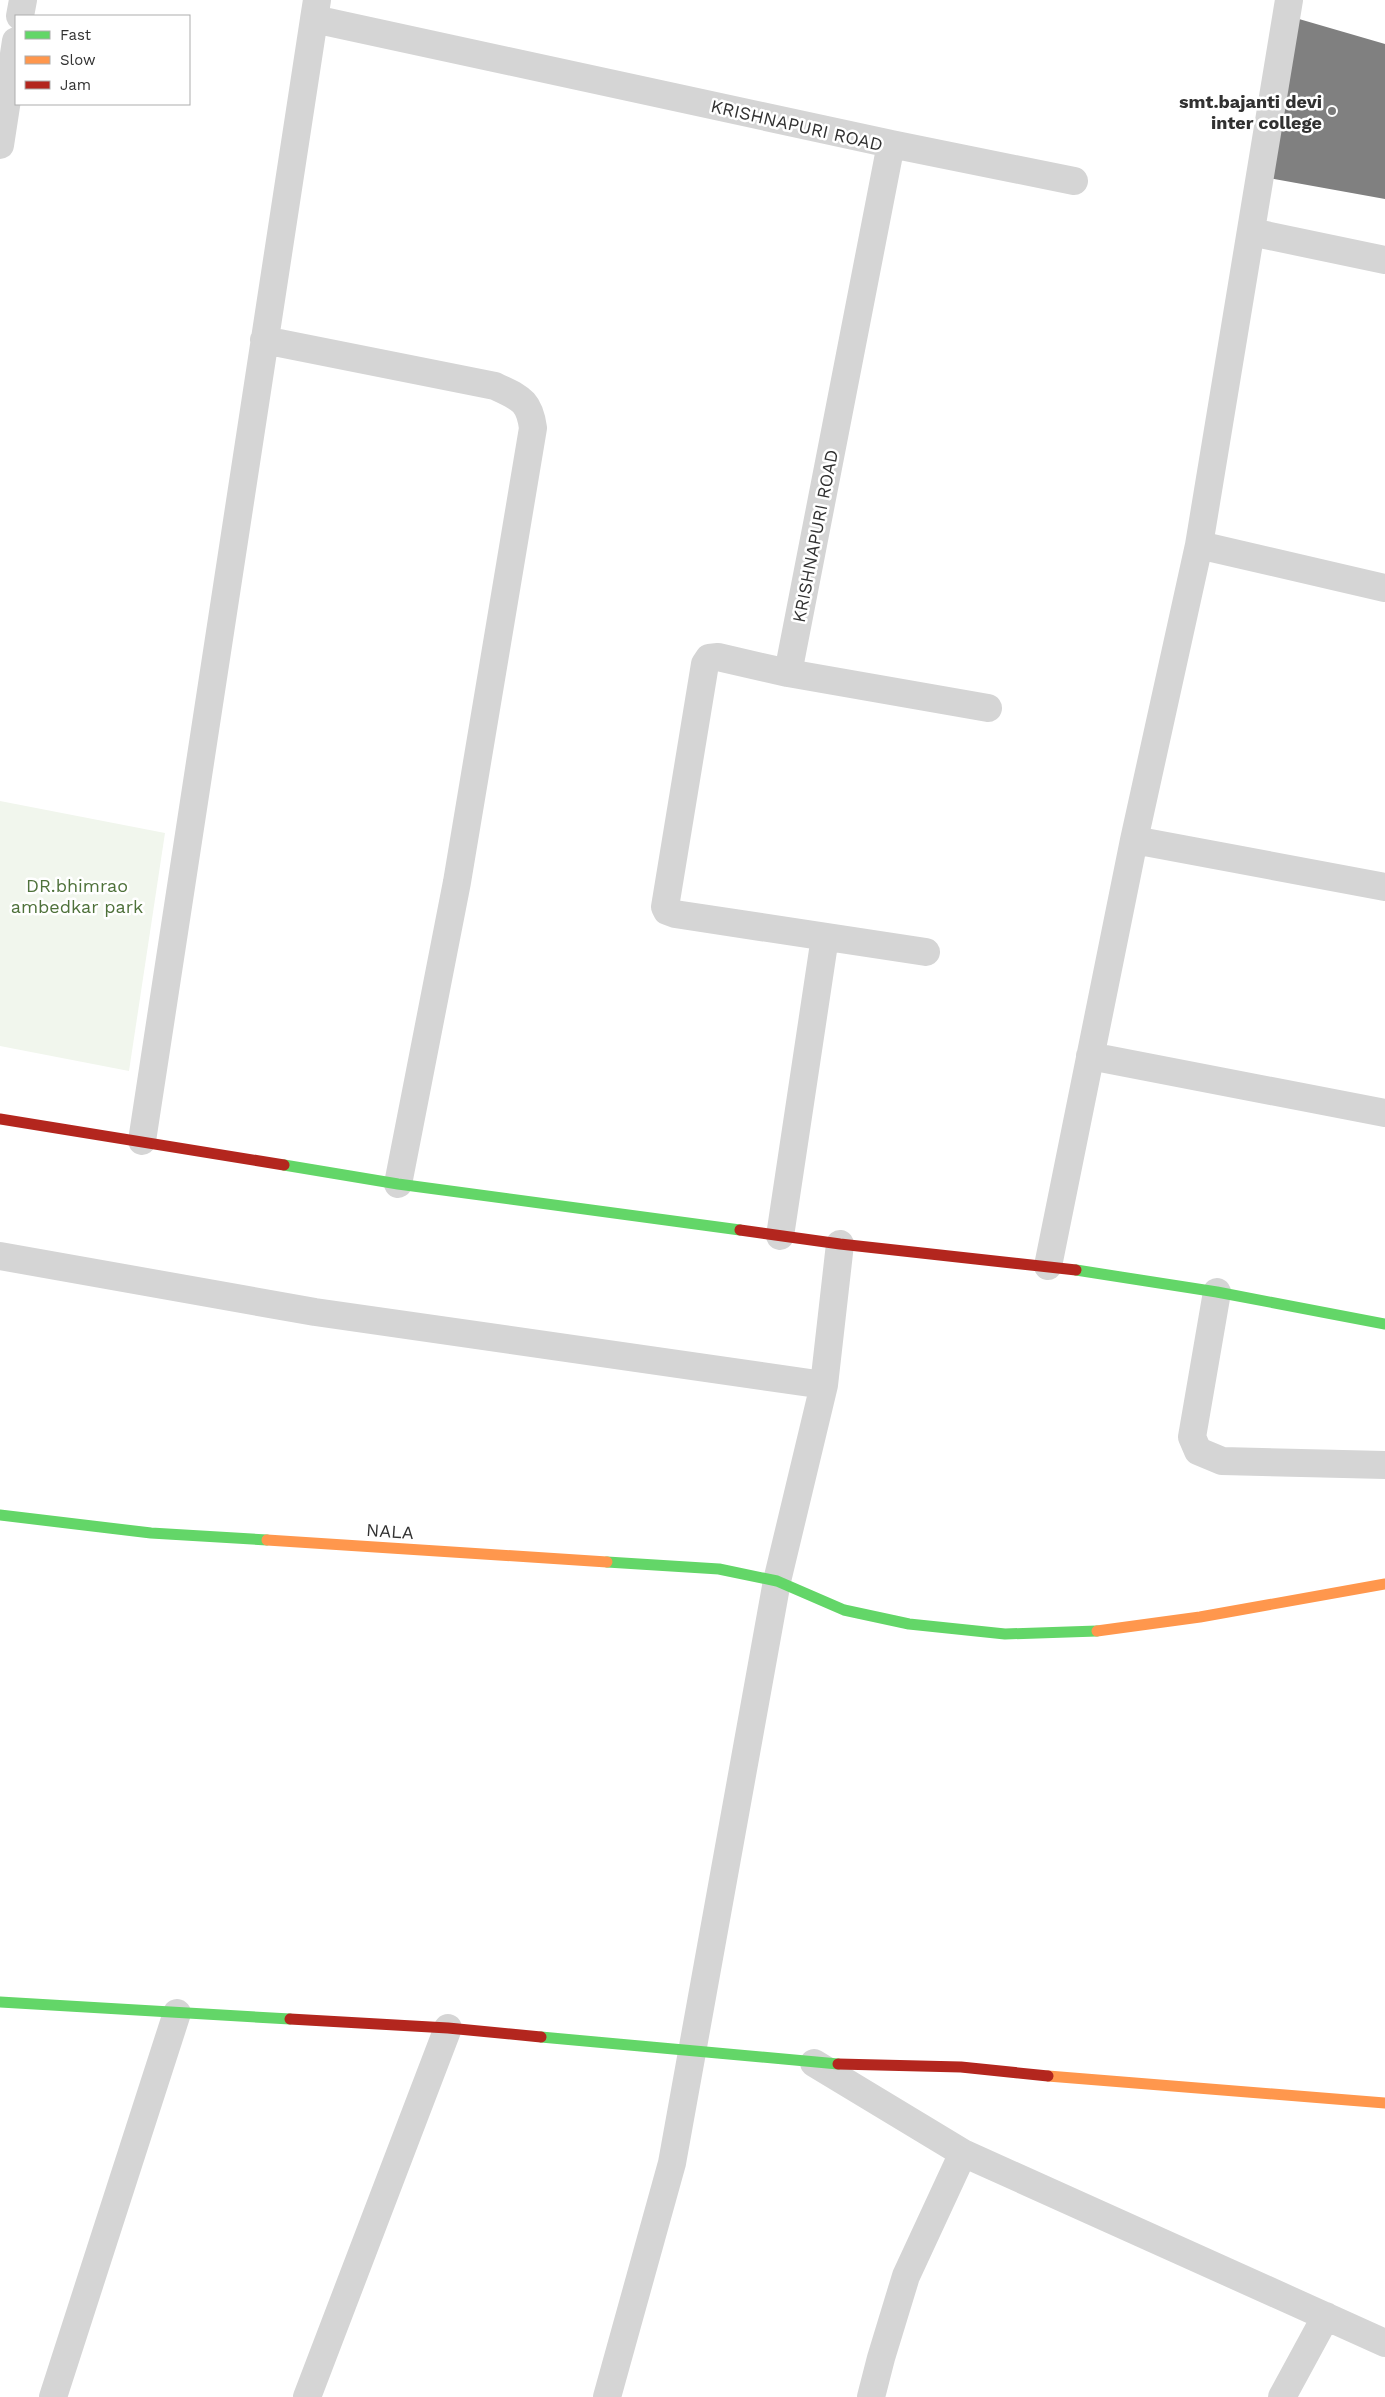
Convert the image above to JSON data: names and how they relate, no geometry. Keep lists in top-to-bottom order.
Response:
{
  "streets": {
    "street": ["KRISHNAPURI ROAD", "NALA"]
  },
  "parks": ["DR.bhimrao ambedkar park"],
  "places": ["smt.bajanti devi inter college"],
  "legend": ["Fast", "Slow", "Jam"]
}
